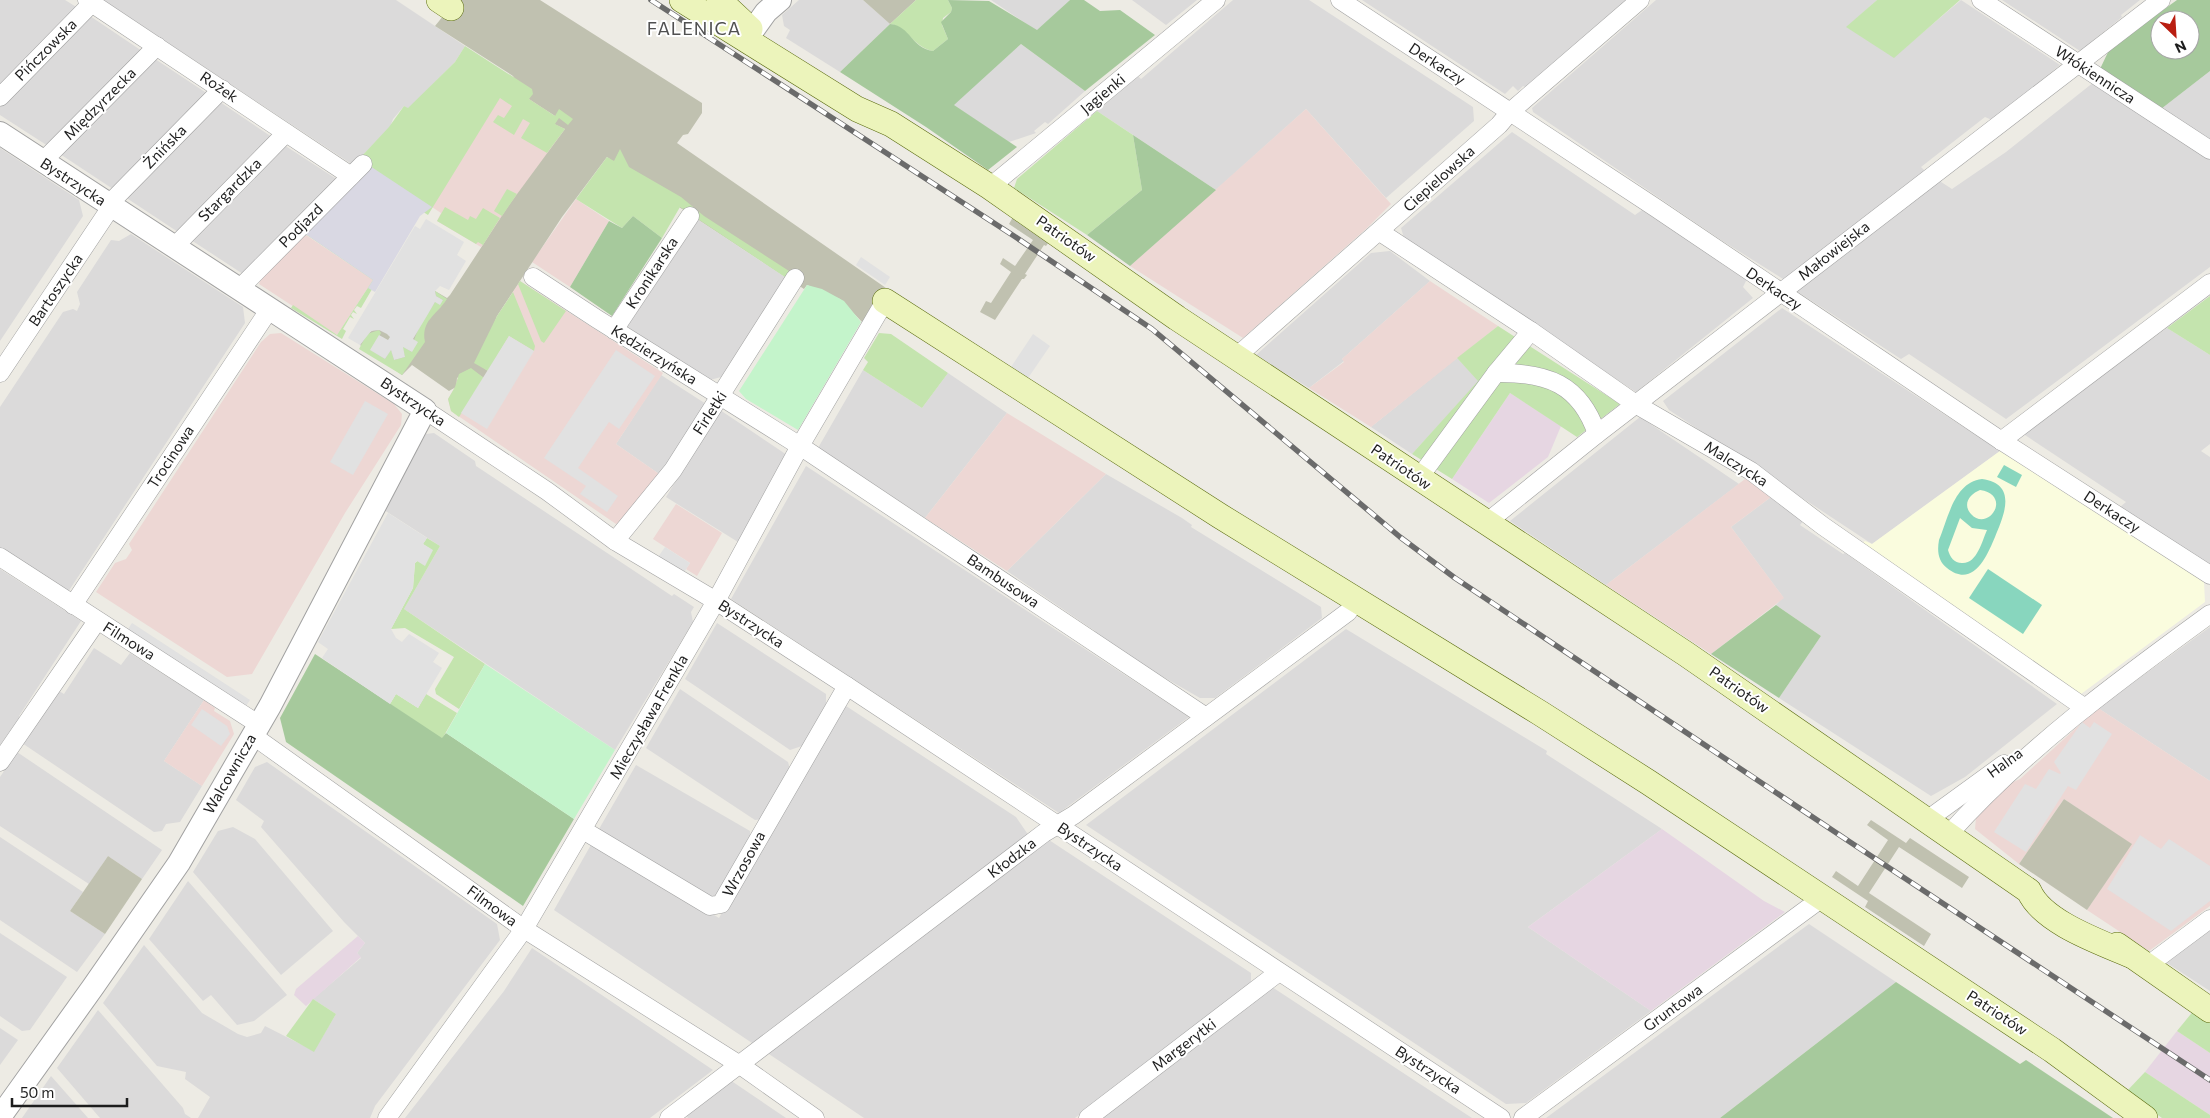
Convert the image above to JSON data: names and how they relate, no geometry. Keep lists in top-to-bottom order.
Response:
{
  "streets": {
    "main road": ["Patriotów"],
    "street": [
      "Pińczowska",
      "Derkaczy",
      "Włókiennicza",
      "Rożek",
      "Jagienki",
      "Międzyrzecka",
      "Żnińska",
      "Ciepielowska",
      "Bystrzycka",
      "Stargardzka",
      "Podjazd",
      "Małowiejska",
      "Kronikarska",
      "Bartoszycka",
      "Kędzierzyńska",
      "Firletki",
      "Trocinowa",
      "Malczycka",
      "Bambusowa",
      "Filmowa",
      "Mieczysława Frenkla",
      "Halna",
      "Walcownicza",
      "Kłodzka",
      "Wrzosowa",
      "Gruntowa",
      "Margerytki"
    ]
  },
  "crossings": [
    ["Pińczowska", "Rożek"],
    ["Derkaczy", "Ciepielowska"],
    ["Derkaczy", "Małowiejska"],
    ["Włókiennicza", "Małowiejska"],
    ["Rożek", "Międzyrzecka"],
    ["Rożek", "Żnińska"],
    ["Rożek", "Stargardzka"],
    ["Rożek", "Podjazd"],
    ["Jagienki", "Patriotów"],
    ["Międzyrzecka", "Bystrzycka"],
    ["Żnińska", "Bystrzycka"],
    ["Żnińska", "Bartoszycka"],
    ["Ciepielowska", "Patriotów"],
    ["Ciepielowska", "Malczycka"],
    ["Bystrzycka", "Stargardzka"],
    ["Bystrzycka", "Podjazd"],
    ["Bystrzycka", "Bartoszycka"],
    ["Bystrzycka", "Firletki"],
    ["Bystrzycka", "Trocinowa"],
    ["Bystrzycka", "Mieczysława Frenkla"],
    ["Bystrzycka", "Walcownicza"],
    ["Bystrzycka", "Kłodzka"],
    ["Bystrzycka", "Wrzosowa"],
    ["Bystrzycka", "Margerytki"],
    ["Patriotów", "Małowiejska"],
    ["Patriotów", "Mieczysława Frenkla"],
    ["Patriotów", "Halna"],
    ["Patriotów", "Kłodzka"],
    ["Patriotów", "Gruntowa"],
    ["Małowiejska", "Malczycka"],
    ["Kronikarska", "Kędzierzyńska"],
    ["Kędzierzyńska", "Firletki"],
    ["Kędzierzyńska", "Bambusowa"],
    ["Kędzierzyńska", "Mieczysława Frenkla"],
    ["Trocinowa", "Filmowa"],
    ["Malczycka", "Halna"],
    ["Bambusowa", "Mieczysława Frenkla"],
    ["Bambusowa", "Kłodzka"],
    ["Filmowa", "Mieczysława Frenkla"],
    ["Filmowa", "Walcownicza"],
    ["Filmowa", "Kłodzka"],
    ["Mieczysława Frenkla", "Wrzosowa"]
  ],
  "districts": ["FALENICA"],
  "scale_bar": "50 m",
  "north": "bottom right"
}
